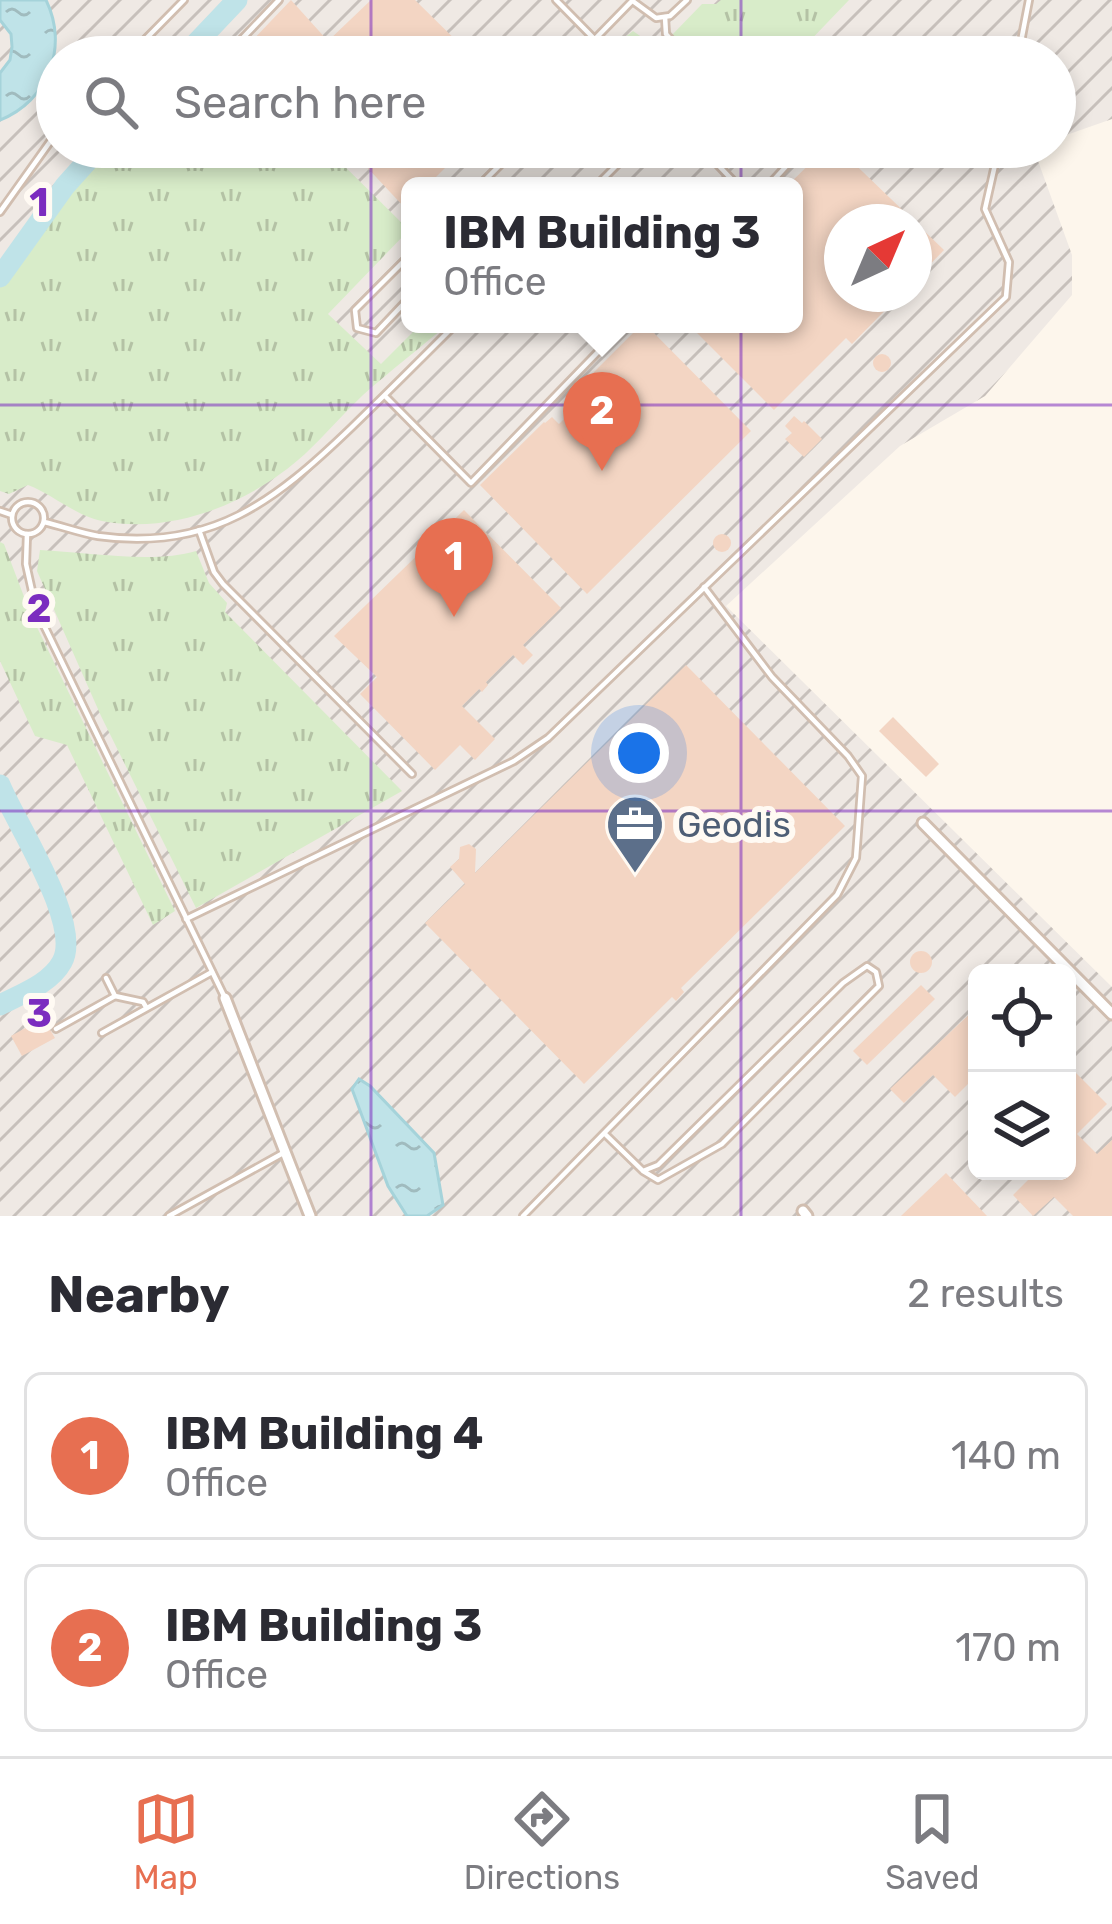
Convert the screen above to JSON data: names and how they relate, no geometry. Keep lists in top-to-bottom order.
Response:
{
  "places": {
    "office": ["Geodis"]
  },
  "north": "top right",
  "page": {
    "search": "Search here",
    "popup": ["IBM Building 3", "Office"],
    "pins": ["2", "1"],
    "heading": ["Nearby", "2 results"],
    "list": [
      {
        "mark": "1",
        "name": "IBM Building 4",
        "note": "Office",
        "value": "140 m"
      },
      {
        "mark": "2",
        "name": "IBM Building 3",
        "note": "Office",
        "value": "170 m"
      }
    ],
    "nav": ["Map", "Directions", "Saved"]
  },
  "grid": {
    "rows": ["1", "2", "3"]
  }
}
